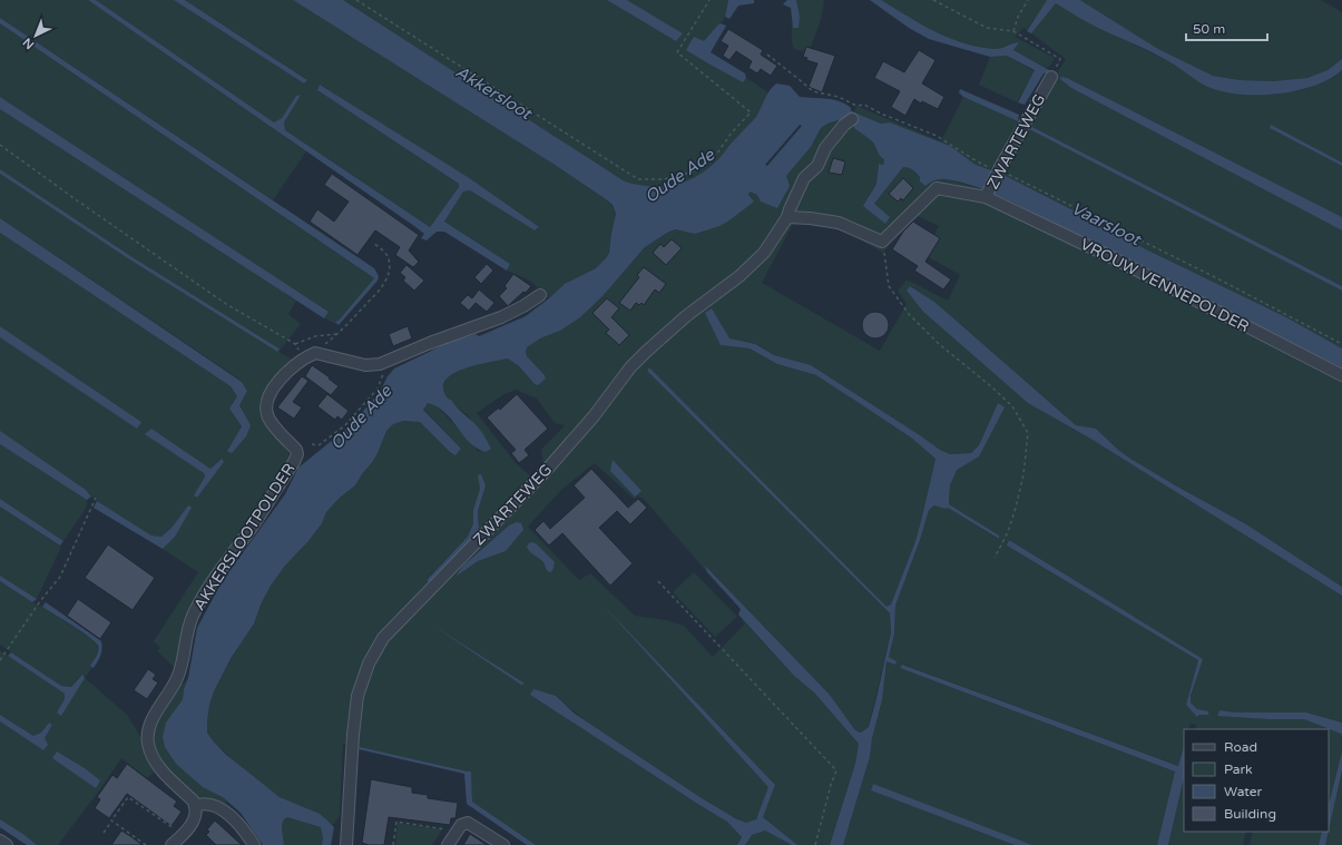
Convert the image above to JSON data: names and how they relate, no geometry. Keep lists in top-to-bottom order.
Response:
{
  "streets": {
    "street": ["ZWARTEWEG", "VROUW VENNEPOLDER", "AKKERSLOOTPOLDER"]
  },
  "crossings": [
    ["ZWARTEWEG", "VROUW VENNEPOLDER"]
  ],
  "water": ["Akkersloot", "Oude Ade", "Vaarsloot"],
  "legend": [
    "Road",
    "Park",
    "Water",
    "Building"
  ],
  "scale_bar": "50 m",
  "north": "bottom left"
}
